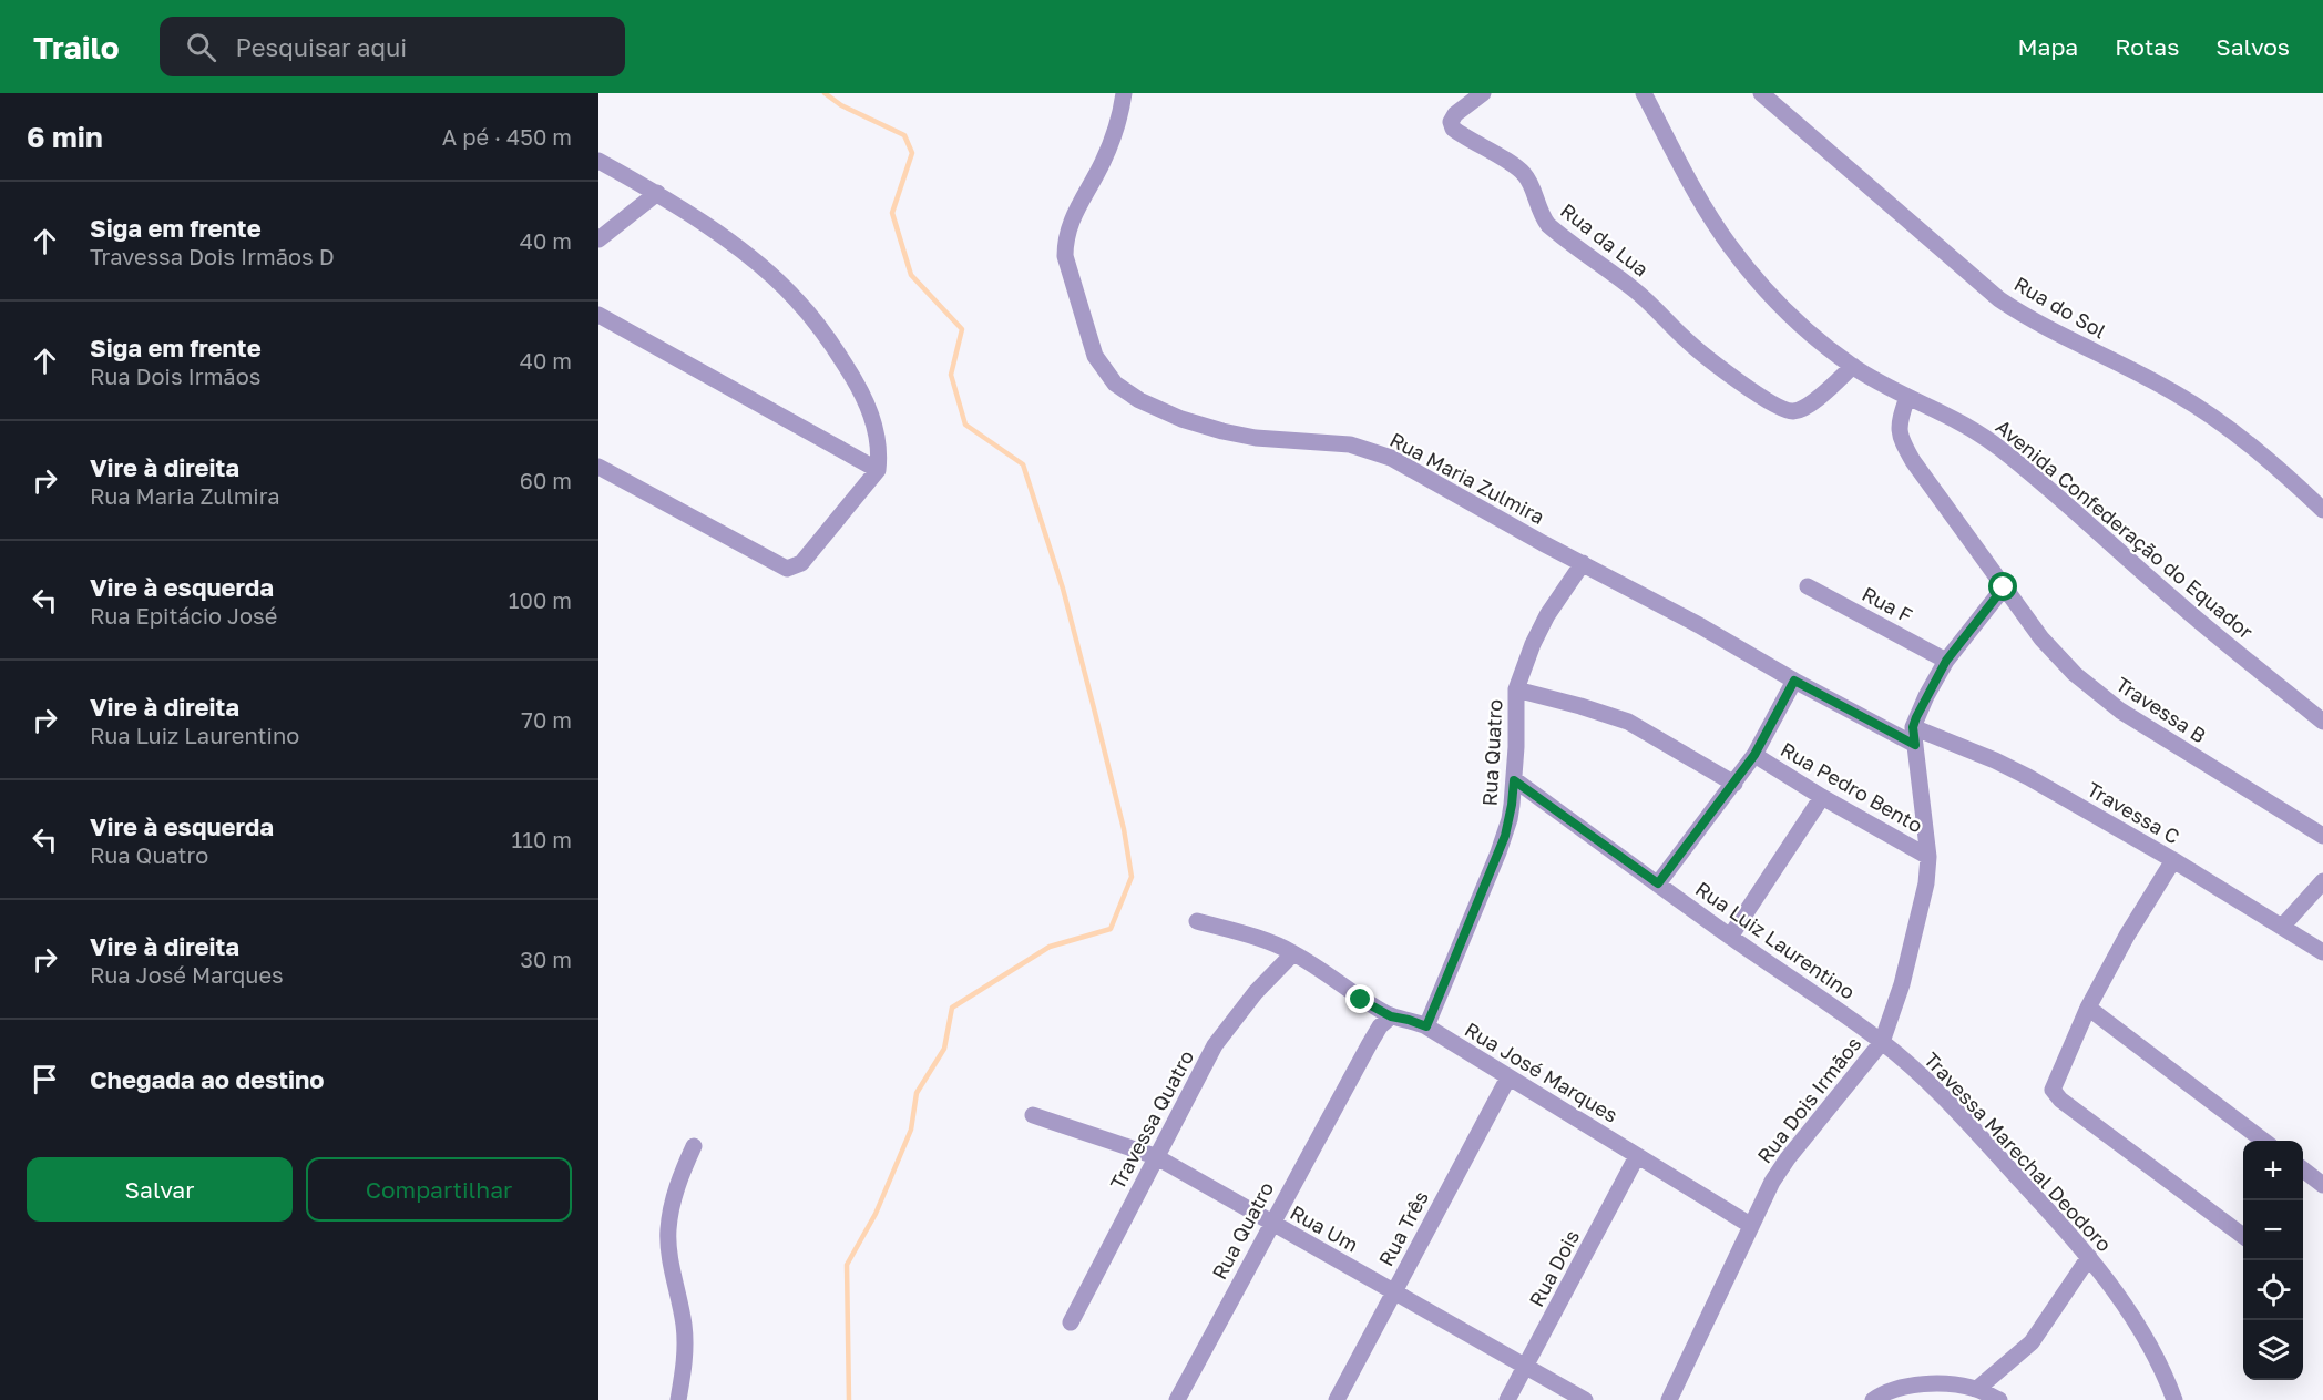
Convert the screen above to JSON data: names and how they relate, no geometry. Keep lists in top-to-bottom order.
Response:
{
  "streets": {
    "street": [
      "Rua da Lua",
      "Rua do Sol",
      "Rua Maria Zulmira",
      "Avenida Confederação do Equador",
      "Rua F",
      "Travessa B",
      "Rua Quatro",
      "Rua Pedro Bento",
      "Travessa C",
      "Rua Luiz Laurentino",
      "Rua José Marques",
      "Rua Dois Irmãos",
      "Travessa Quatro",
      "Travessa Marechal Deodoro",
      "Rua Um",
      "Rua Três",
      "Rua Dois"
    ]
  },
  "crossings": [
    ["Rua da Lua", "Avenida Confederação do Equador"],
    ["Rua Maria Zulmira", "Rua Quatro"],
    ["Rua Maria Zulmira", "Rua Dois Irmãos"],
    ["Avenida Confederação do Equador", "Travessa B"],
    ["Rua Quatro", "Rua Luiz Laurentino"],
    ["Rua Quatro", "Rua José Marques"],
    ["Rua Quatro", "Rua Um"],
    ["Rua Pedro Bento", "Rua Dois Irmãos"],
    ["Travessa C", "Rua Dois Irmãos"],
    ["Rua Luiz Laurentino", "Rua Dois Irmãos"],
    ["Rua Luiz Laurentino", "Travessa Marechal Deodoro"],
    ["Rua José Marques", "Rua Dois Irmãos"],
    ["Rua José Marques", "Travessa Quatro"],
    ["Rua José Marques", "Rua Três"],
    ["Rua José Marques", "Rua Dois"],
    ["Rua Dois Irmãos", "Travessa Marechal Deodoro"],
    ["Travessa Quatro", "Rua Um"],
    ["Rua Um", "Rua Três"],
    ["Rua Um", "Rua Dois"]
  ],
  "page": {
    "header": "Trailo",
    "search": "Pesquisar aqui",
    "nav": ["Mapa", "Rotas", "Salvos"],
    "heading": ["6 min", "A pé · 450 m"],
    "list": [
      ["Siga em frente", "Travessa Dois Irmãos D", "40 m"],
      ["Siga em frente", "Rua Dois Irmãos", "40 m"],
      ["Vire à direita", "Rua Maria Zulmira", "60 m"],
      ["Vire à esquerda", "Rua Epitácio José", "100 m"],
      ["Vire à direita", "Rua Luiz Laurentino", "70 m"],
      ["Vire à esquerda", "Rua Quatro", "110 m"],
      ["Vire à direita", "Rua José Marques", "30 m"],
      "Chegada ao destino"
    ],
    "buttons": ["Salvar", "Compartilhar"],
    "map_buttons": ["+", "−"]
  }
}
